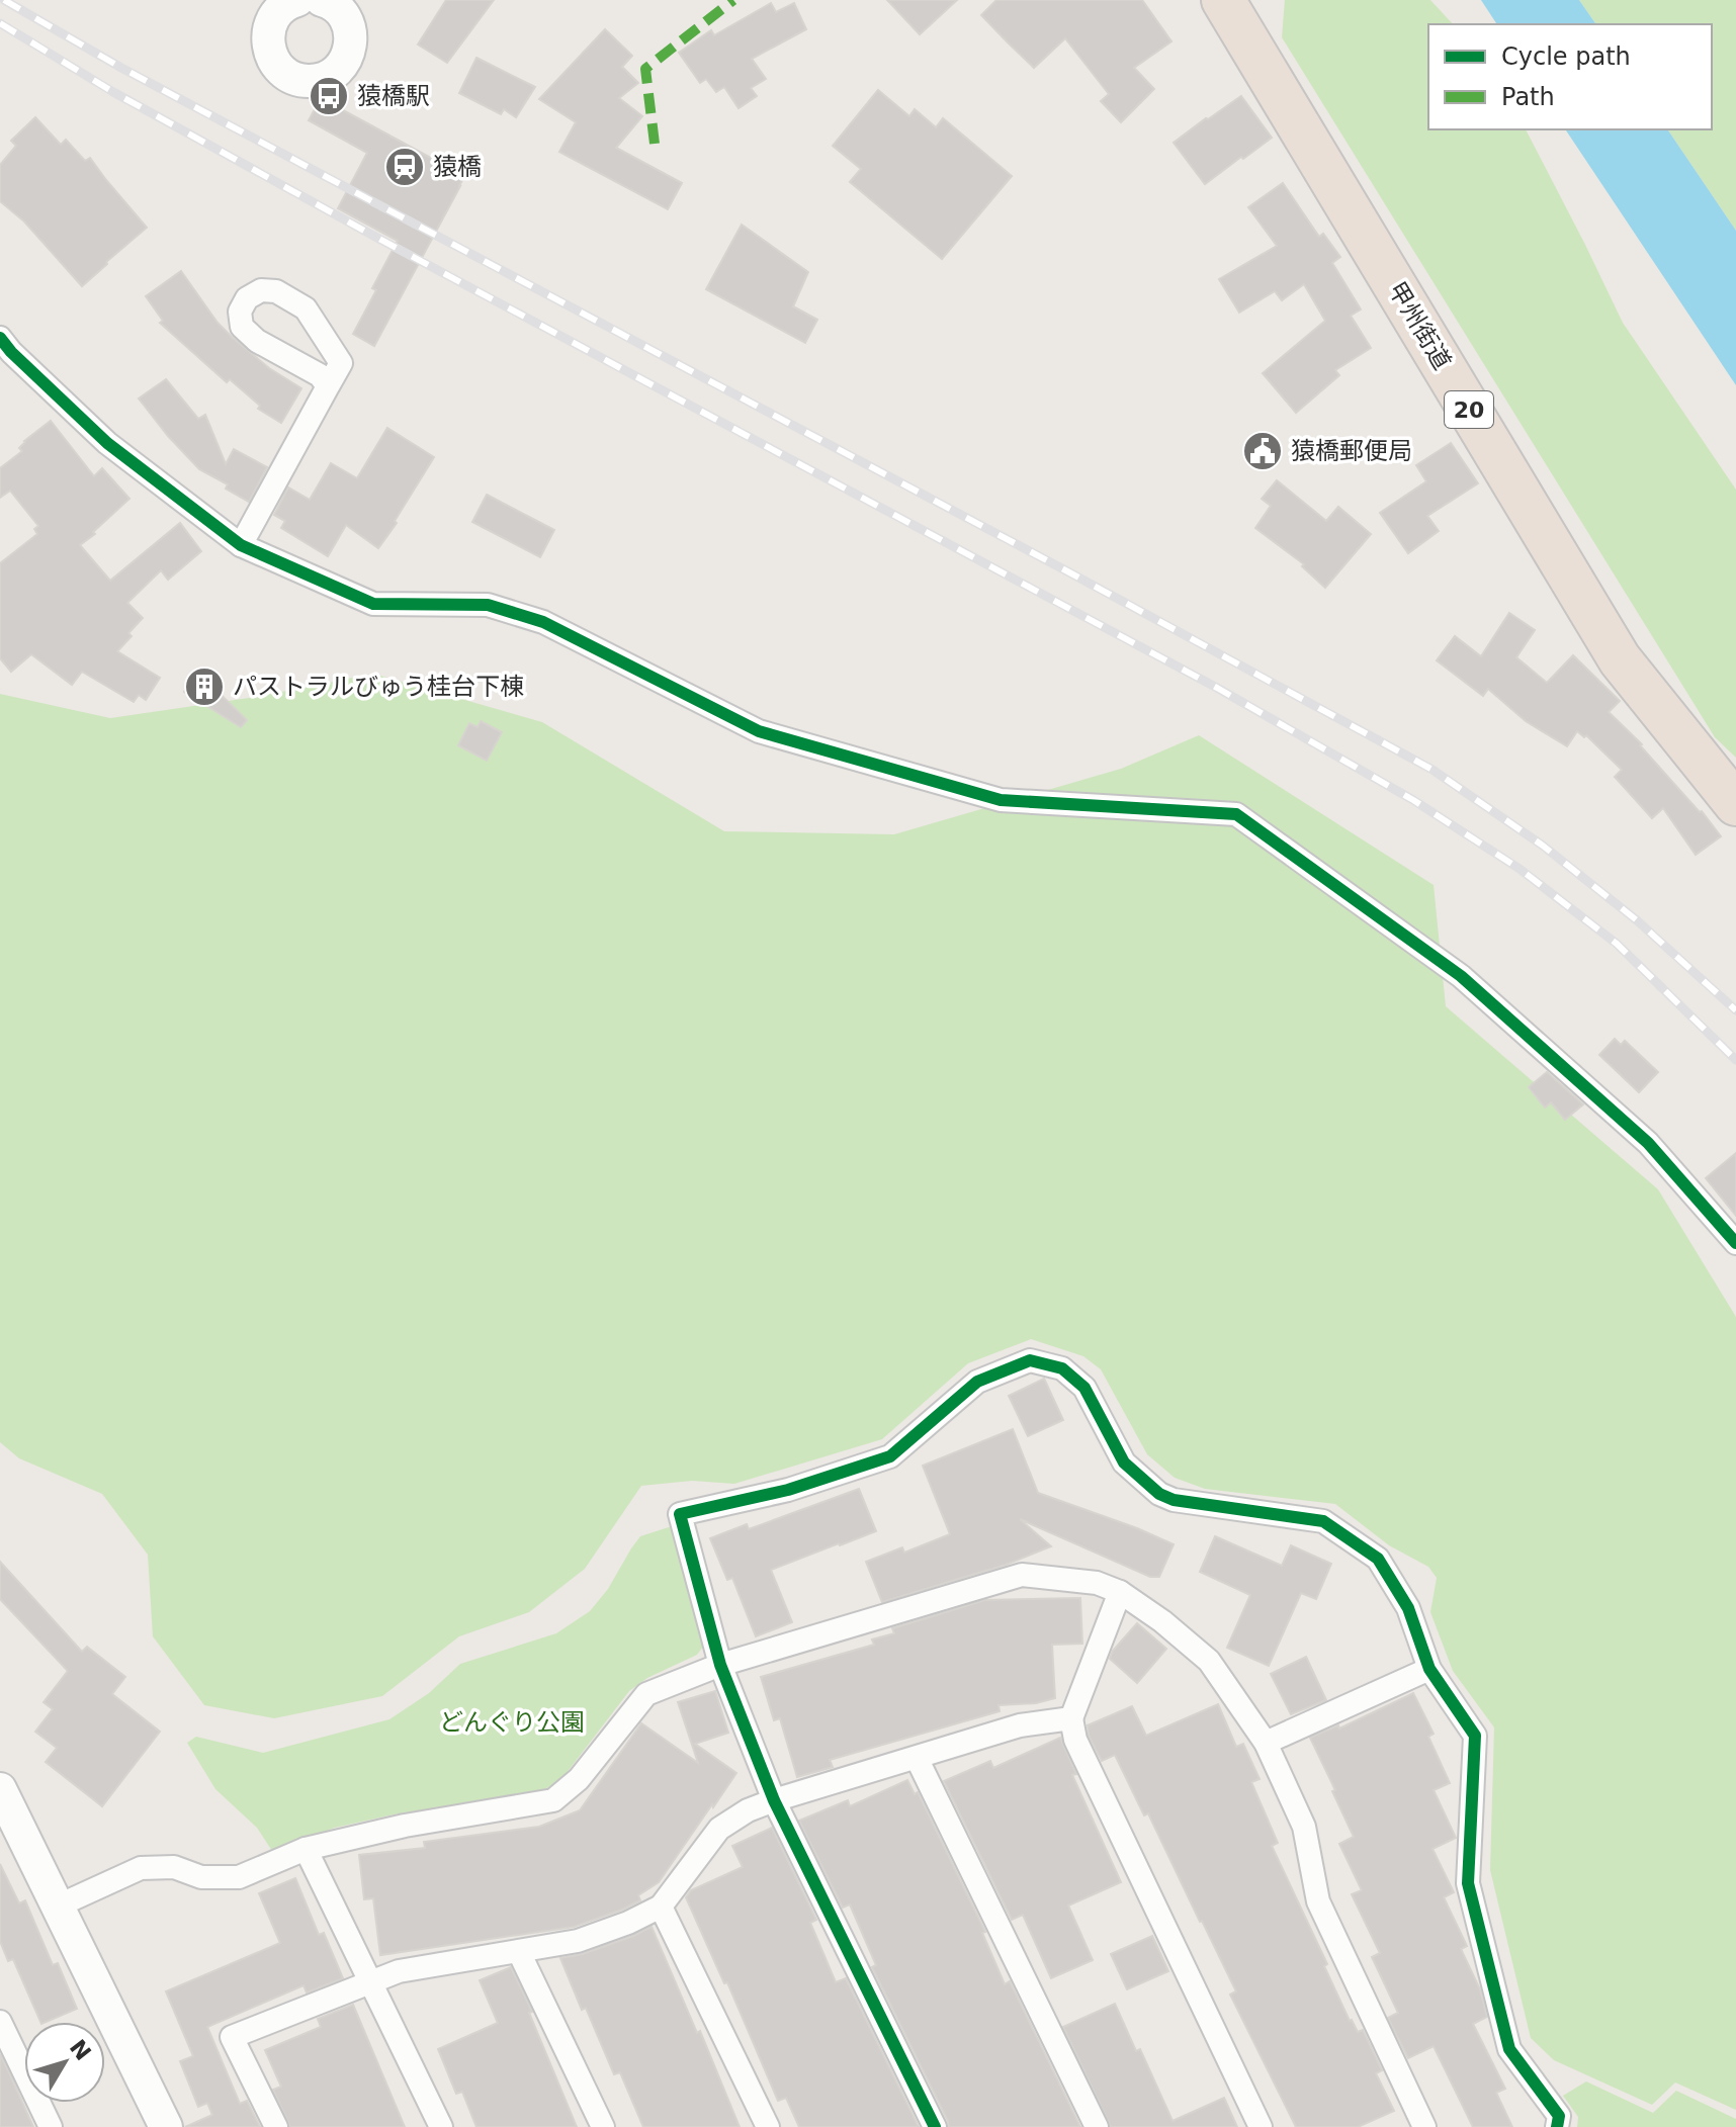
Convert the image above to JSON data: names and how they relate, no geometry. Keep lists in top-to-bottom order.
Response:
{
  "streets": {
    "highway": ["甲州街道", "20"]
  },
  "parks": ["どんぐり公園"],
  "places": {
    "bus stop": ["猿橋駅"],
    "station": ["猿橋"],
    "public building": ["猿橋郵便局"],
    "building": ["パストラルびゅう桂台下棟"]
  },
  "legend": ["Cycle path", "Path"],
  "north": "top right"
}
